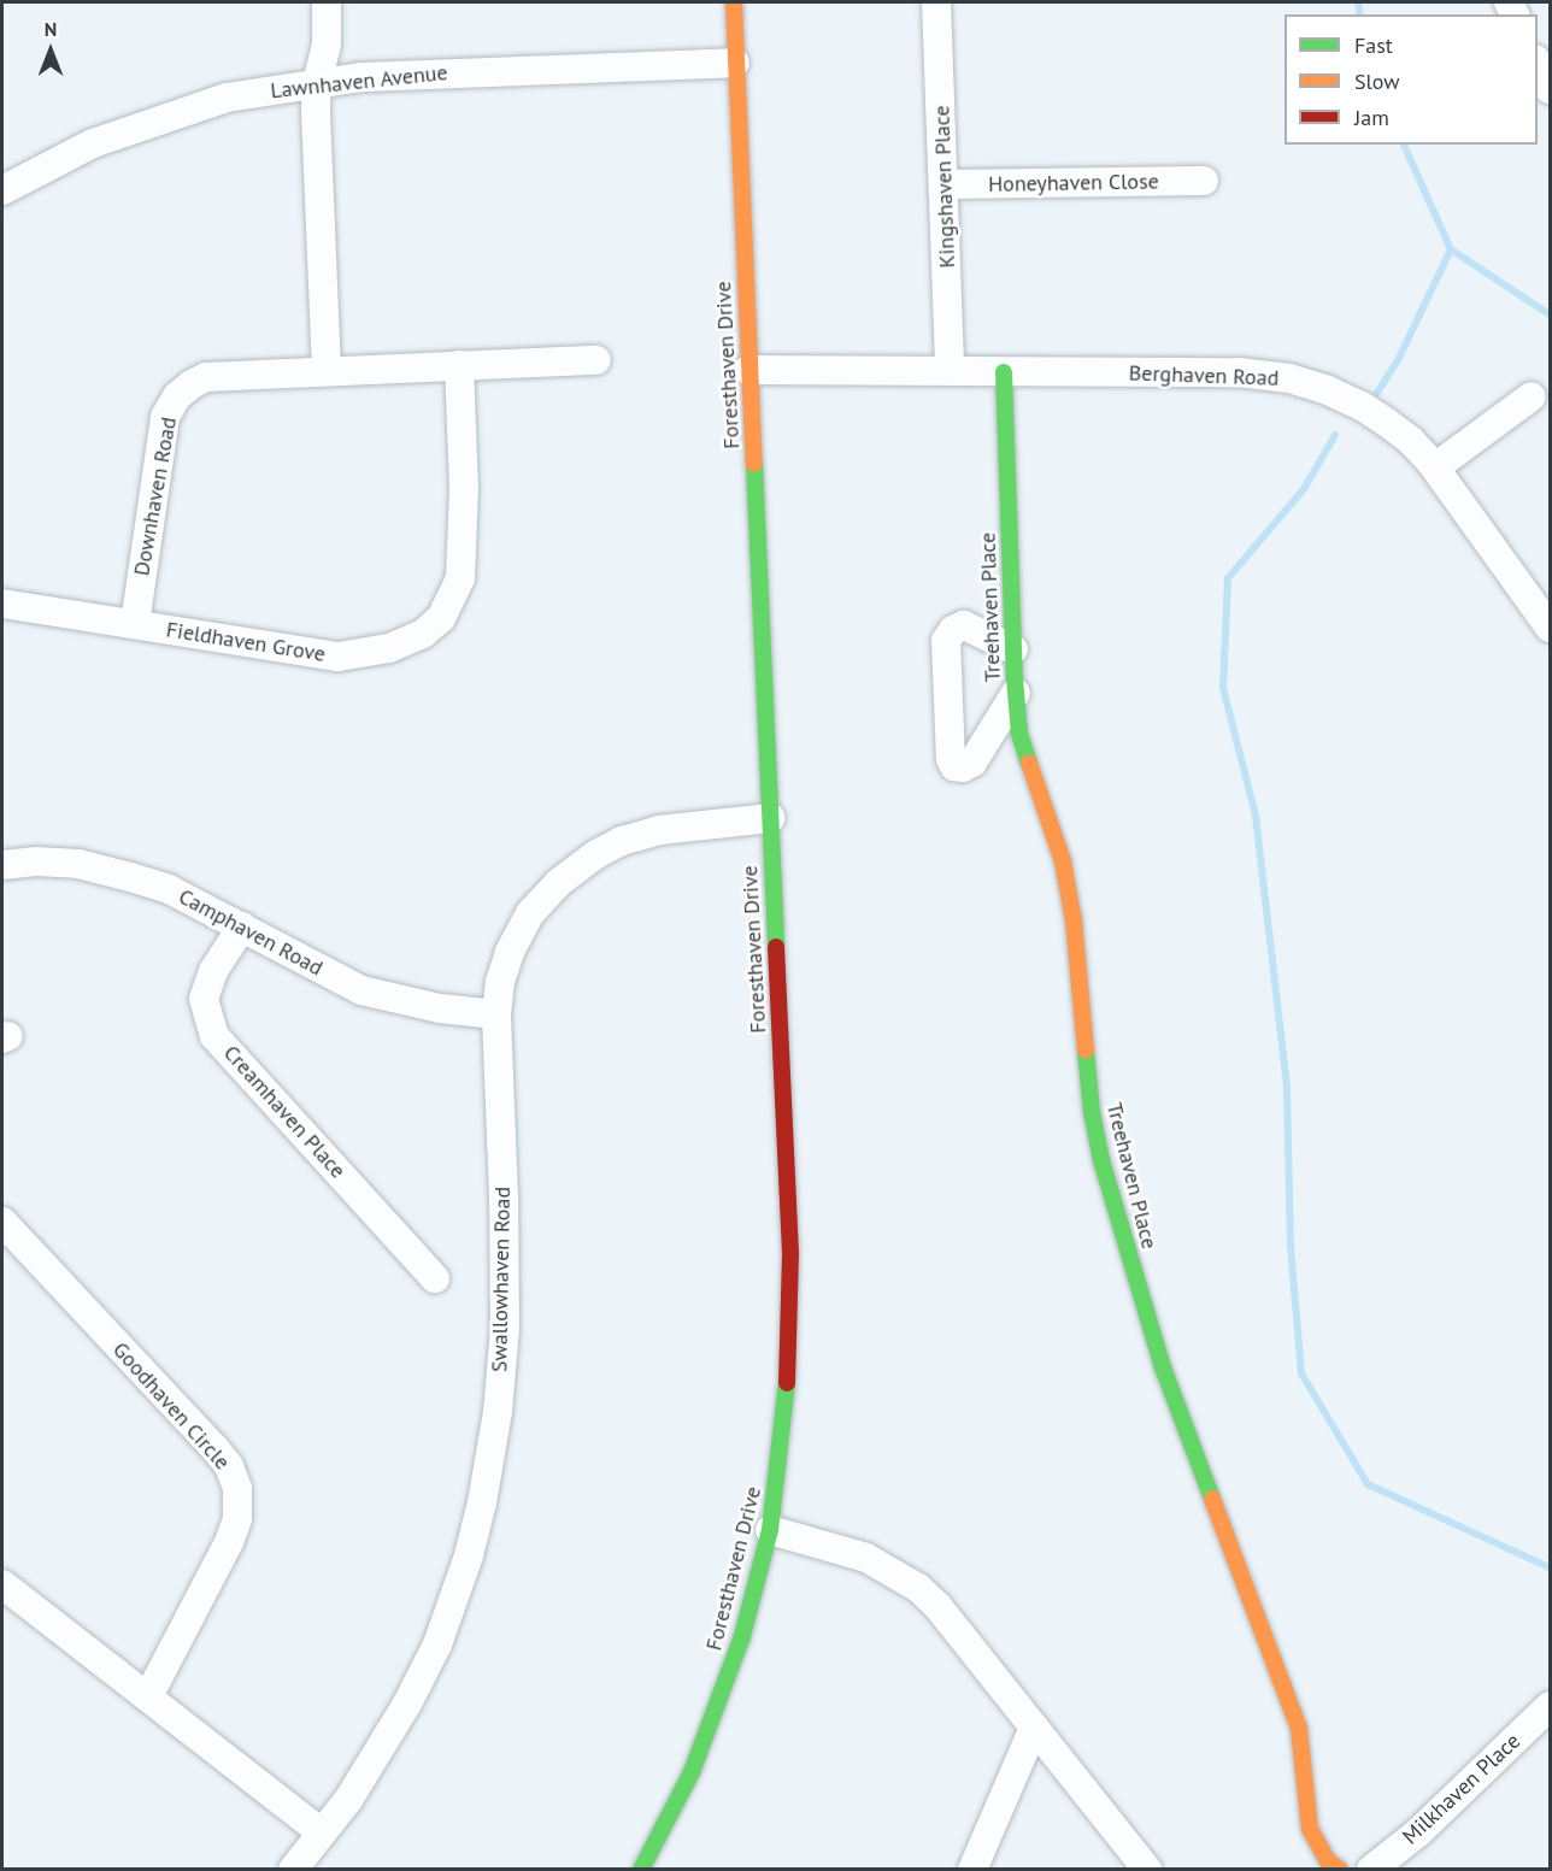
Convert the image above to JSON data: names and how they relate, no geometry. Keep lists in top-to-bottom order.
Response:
{
  "streets": {
    "street": [
      "Lawnhaven Avenue",
      "Honeyhaven Close",
      "Kingshaven Place",
      "Foresthaven Drive",
      "Berghaven Road",
      "Downhaven Road",
      "Treehaven Place",
      "Fieldhaven Grove",
      "Camphaven Road",
      "Creamhaven Place",
      "Swallowhaven Road",
      "Goodhaven Circle",
      "Milkhaven Place"
    ]
  },
  "crossings": [
    ["Lawnhaven Avenue", "Foresthaven Drive"],
    ["Honeyhaven Close", "Kingshaven Place"],
    ["Kingshaven Place", "Berghaven Road"],
    ["Foresthaven Drive", "Berghaven Road"],
    ["Foresthaven Drive", "Swallowhaven Road"],
    ["Berghaven Road", "Treehaven Place"],
    ["Downhaven Road", "Fieldhaven Grove"],
    ["Camphaven Road", "Creamhaven Place"],
    ["Camphaven Road", "Swallowhaven Road"]
  ],
  "legend": ["Fast", "Slow", "Jam"],
  "north": "top"
}
